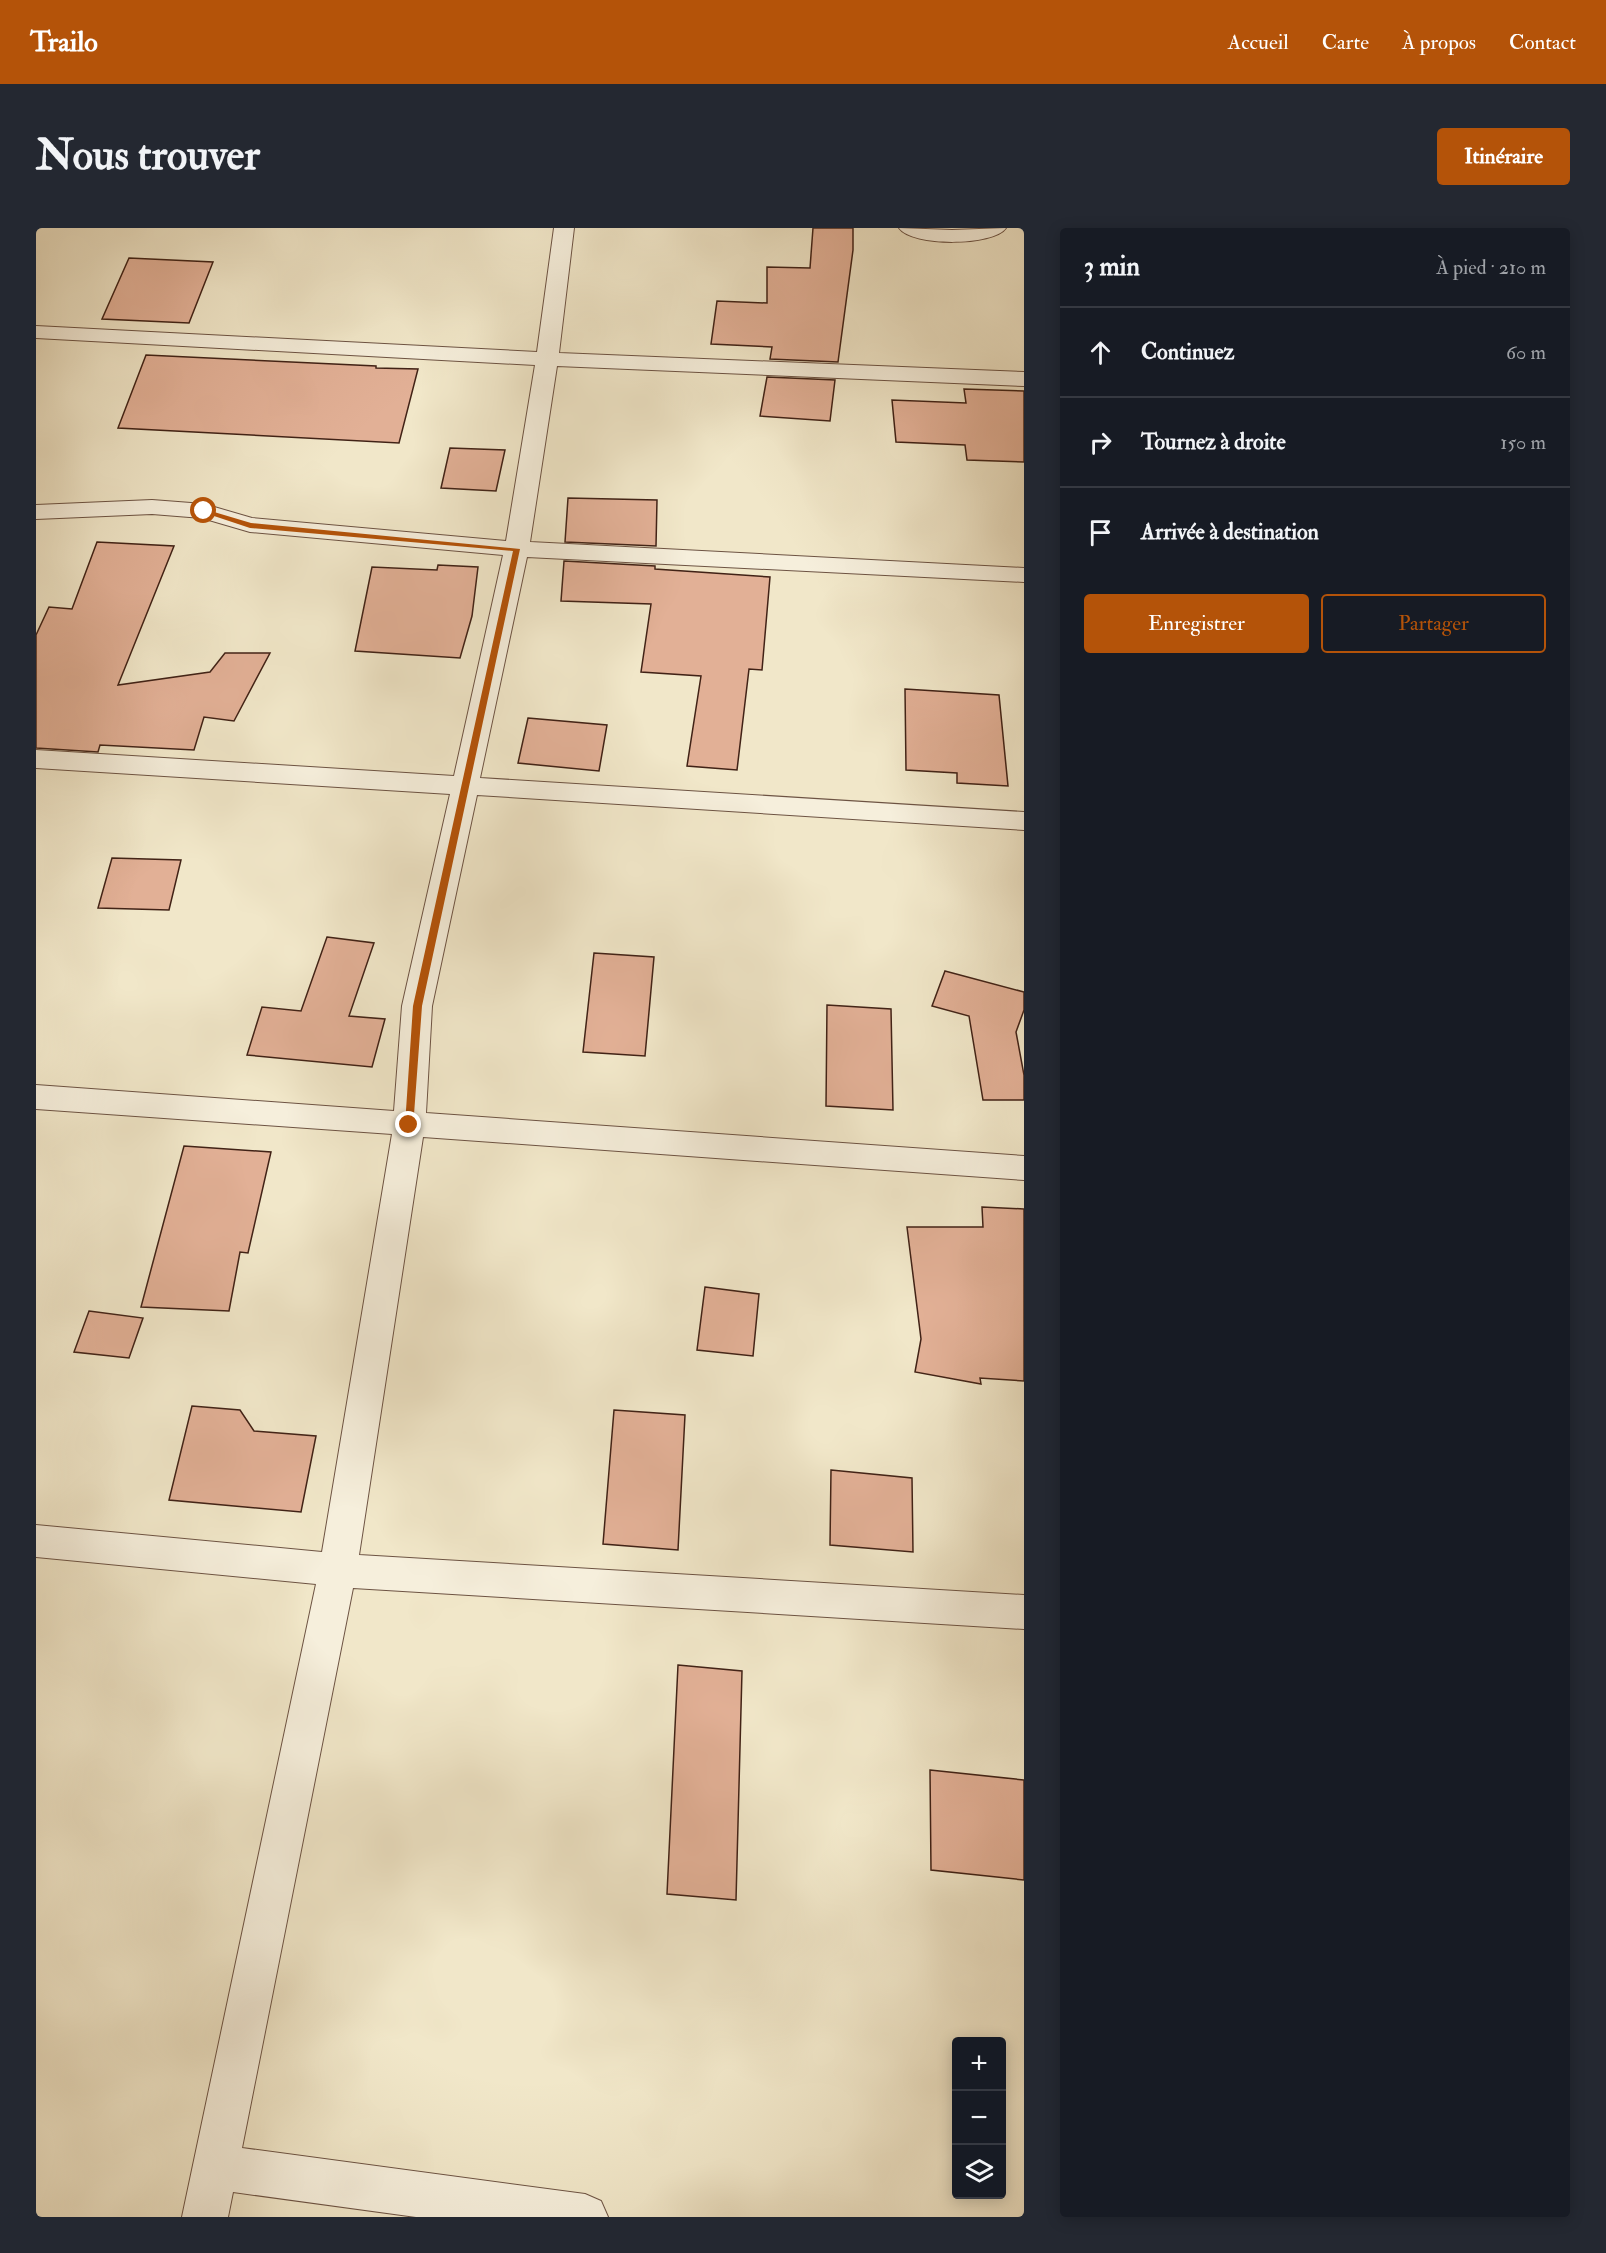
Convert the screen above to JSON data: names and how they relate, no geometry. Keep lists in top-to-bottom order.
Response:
{
  "page": {
    "header": "Trailo",
    "nav": [
      "Accueil",
      "Carte",
      "À propos",
      "Contact"
    ],
    "buttons": [
      "Itinéraire",
      ["Enregistrer", "Partager"]
    ],
    "title": "Nous trouver",
    "heading": ["3 min", "À pied · 210 m"],
    "list": [
      ["Continuez", "60 m"],
      ["Tournez à droite", "150 m"],
      "Arrivée à destination"
    ],
    "map_buttons": ["+", "−"]
  }
}
